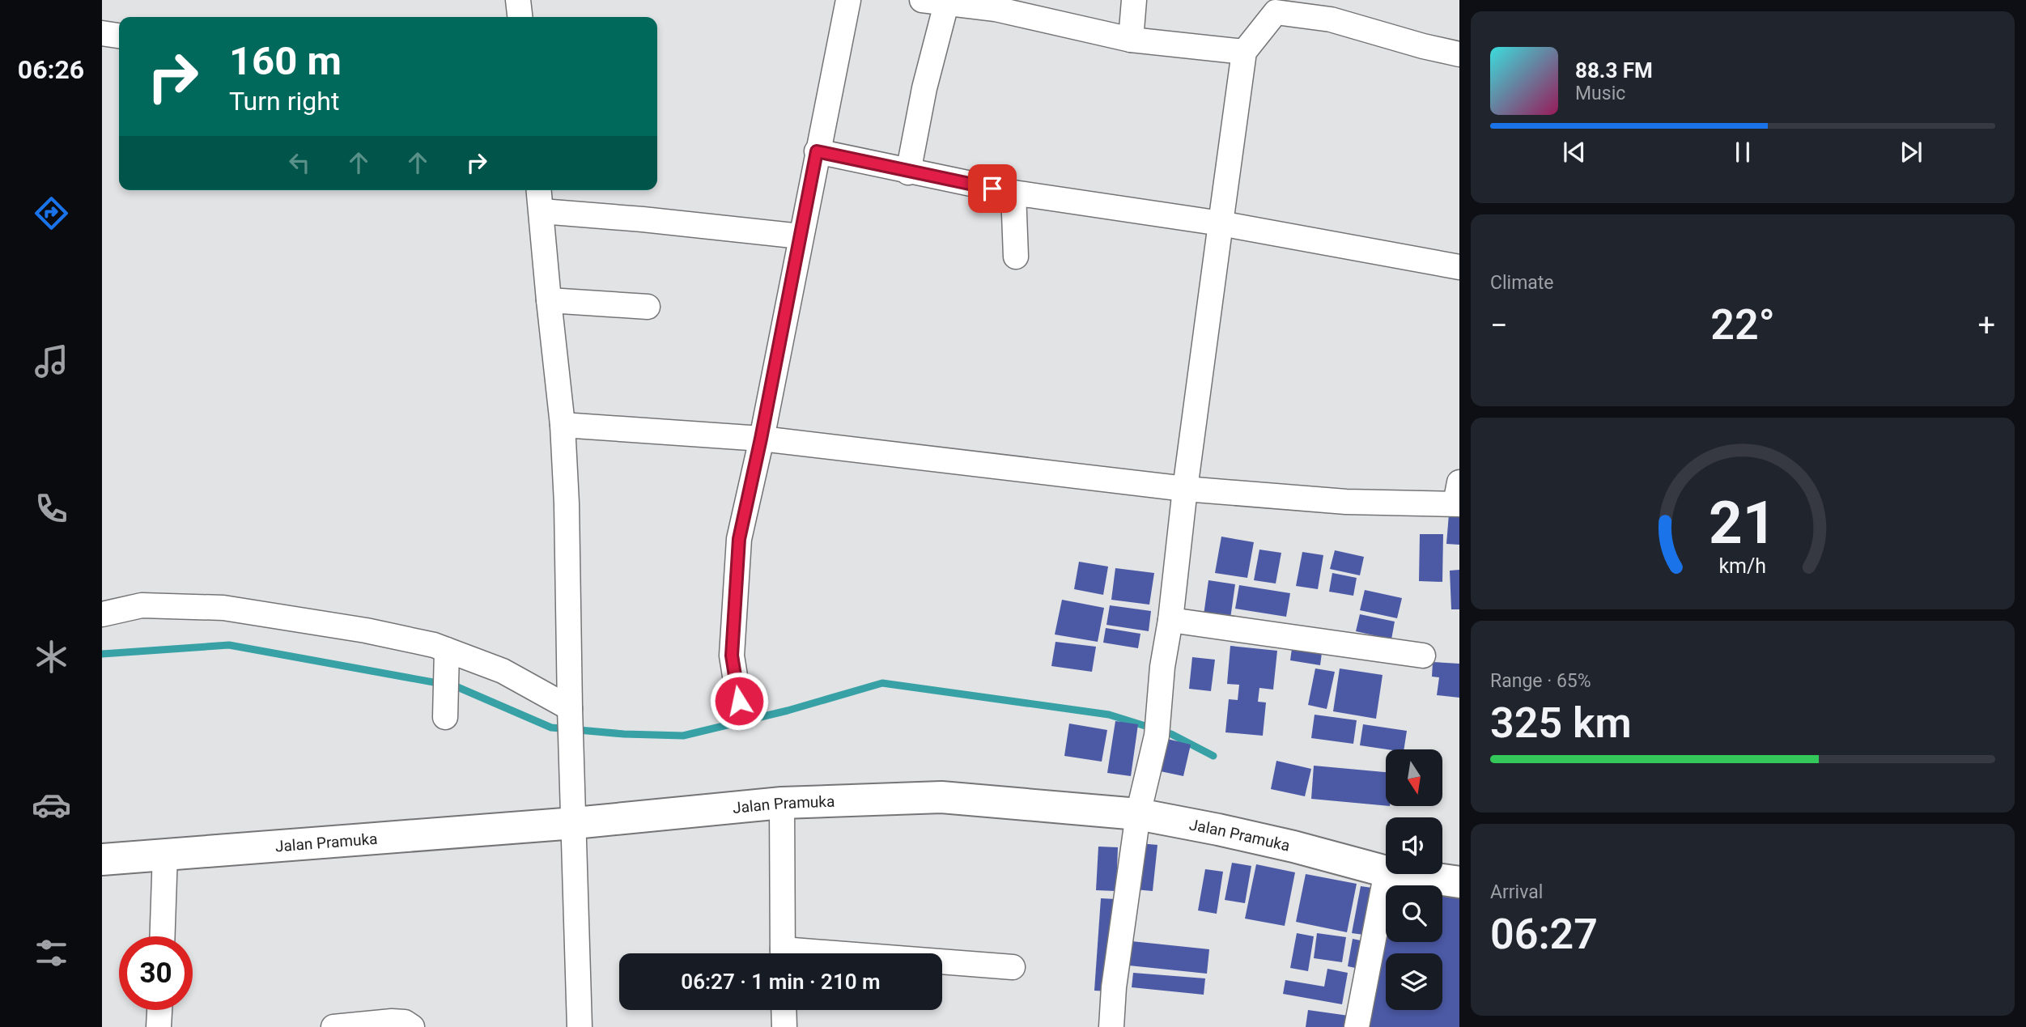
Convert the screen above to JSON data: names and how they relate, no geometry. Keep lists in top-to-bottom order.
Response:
{
  "streets": {
    "main road": ["Jalan Pramuka"]
  },
  "north": "bottom",
  "page": {
    "tabs": "06:26",
    "turn": ["160 m", "Turn right"],
    "song": ["88.3 FM", "Music"],
    "tile": [
      "Climate",
      ["Range · 65%", "325 km"],
      ["Arrival", "06:27"]
    ],
    "heat": ["−", "22°", "+"],
    "limit": "30",
    "trip": "06:27 · 1 min · 210 m",
    "gauge": ["21", "km/h"]
  }
}
